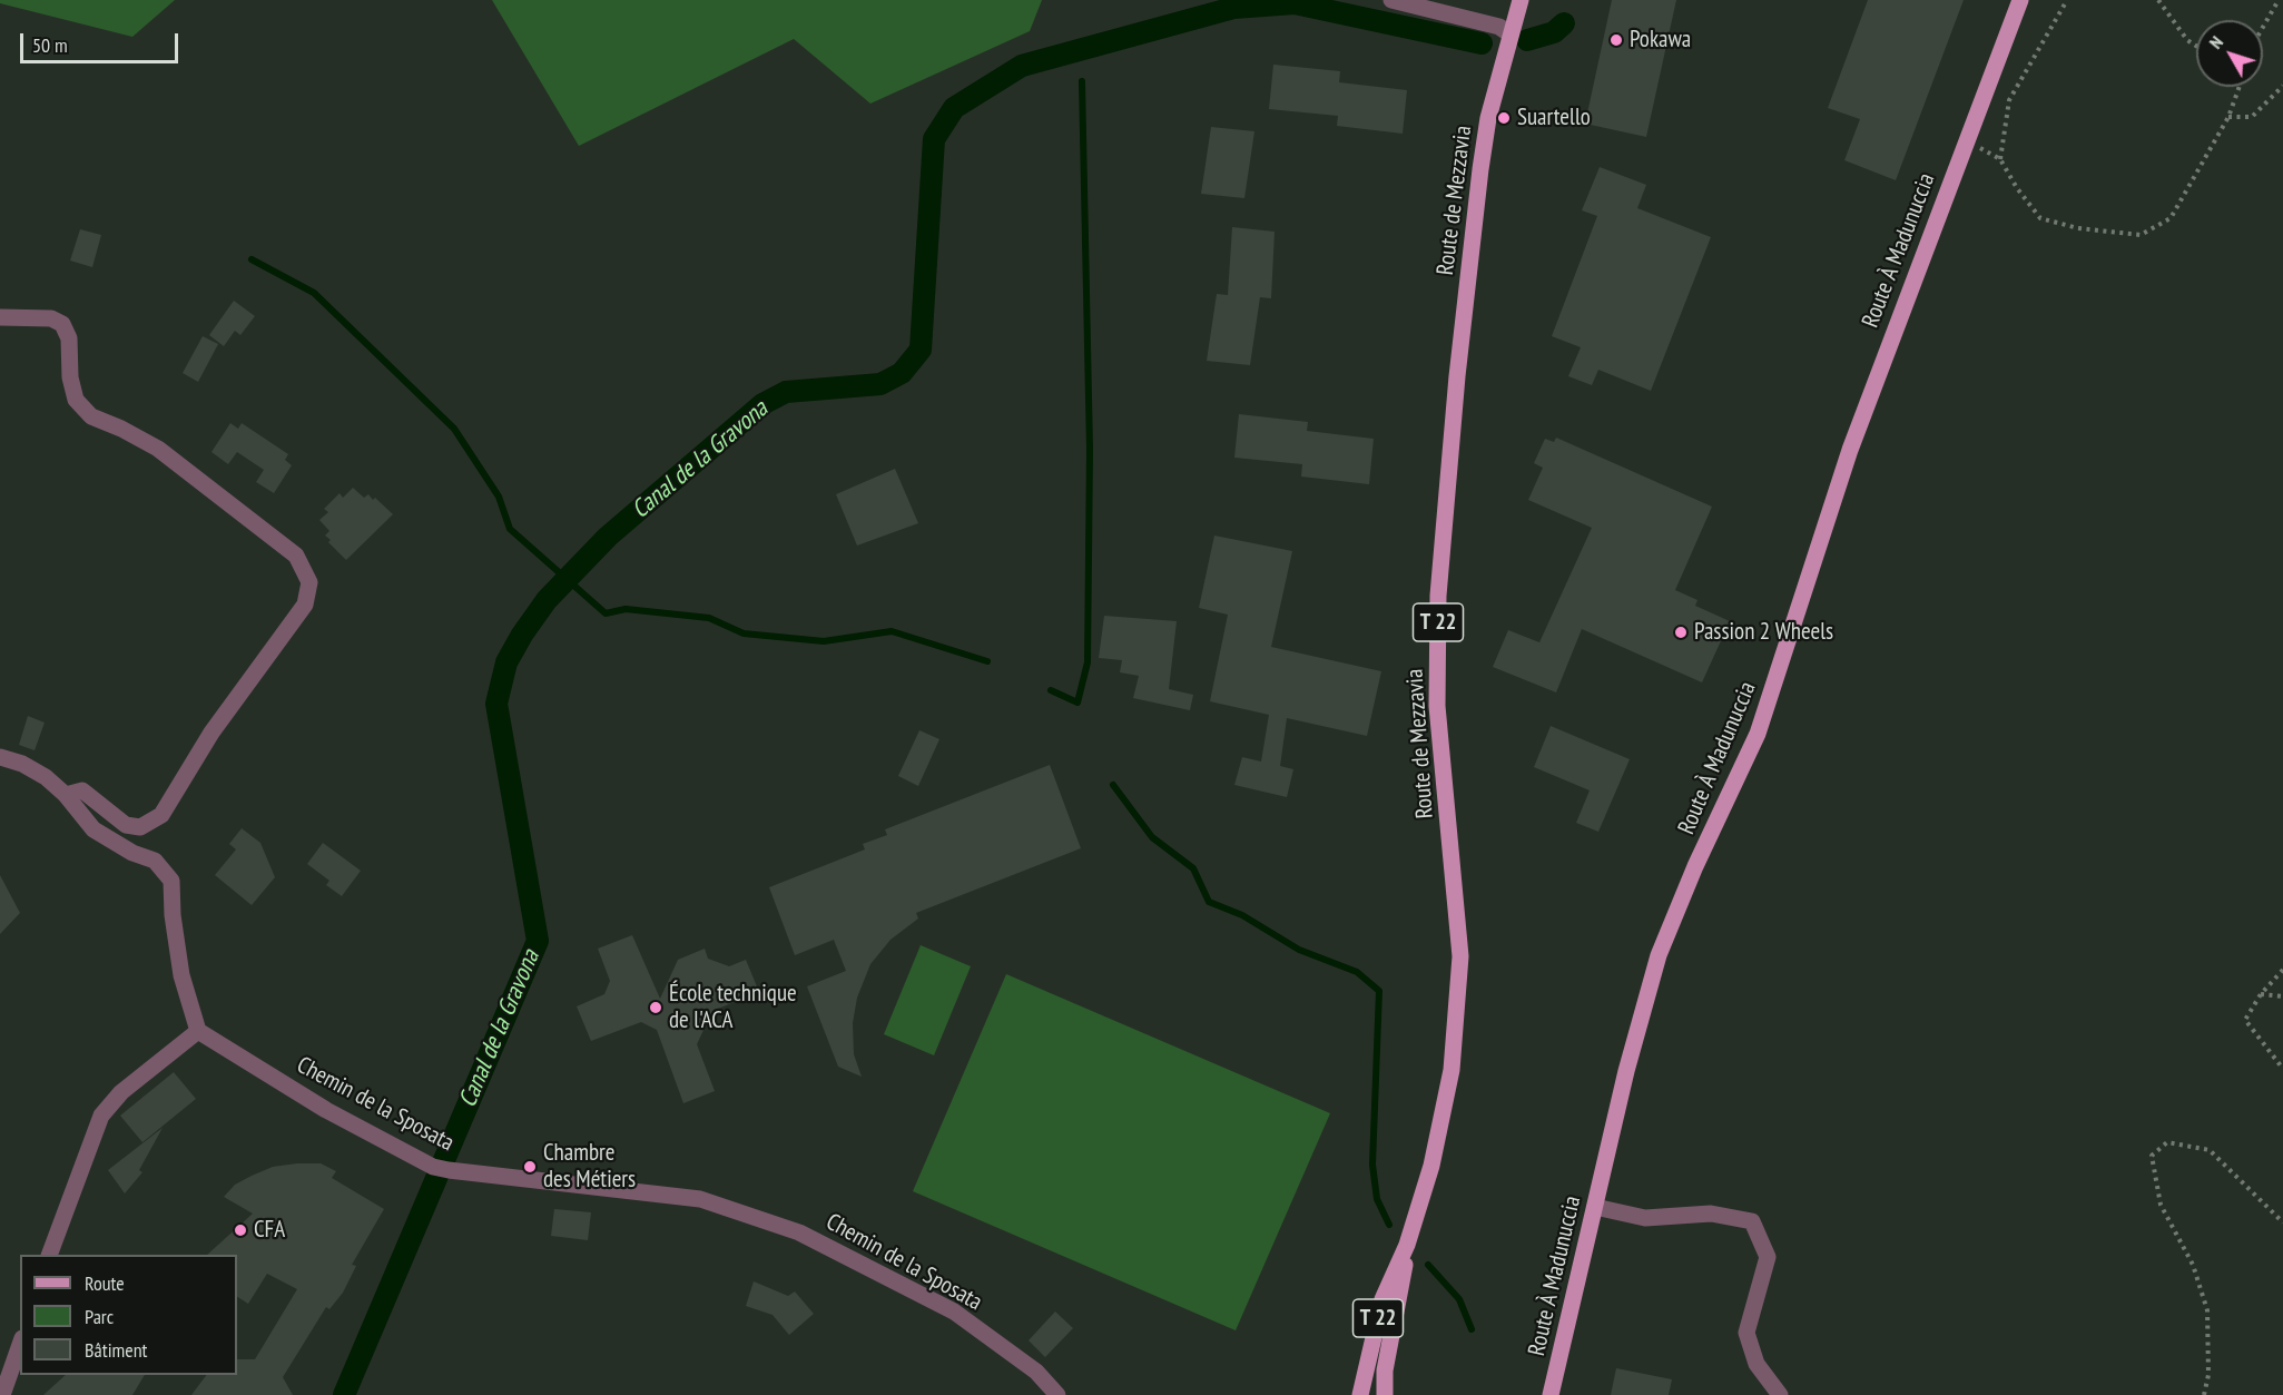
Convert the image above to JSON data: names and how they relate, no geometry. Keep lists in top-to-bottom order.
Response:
{
  "streets": {
    "main road": ["Route de Mezzavia", "Route À Madunuccia", "T 22"],
    "street": ["Chemin de la Sposata"]
  },
  "water": ["Canal de la Gravona"],
  "places": [
    "Pokawa",
    "Suartello",
    "Passion 2 Wheels",
    "École technique de l'ACA",
    "Chambre des Métiers",
    "CFA"
  ],
  "legend": ["Route", "Parc", "Bâtiment"],
  "scale_bar": "50 m",
  "north": "top left"
}
